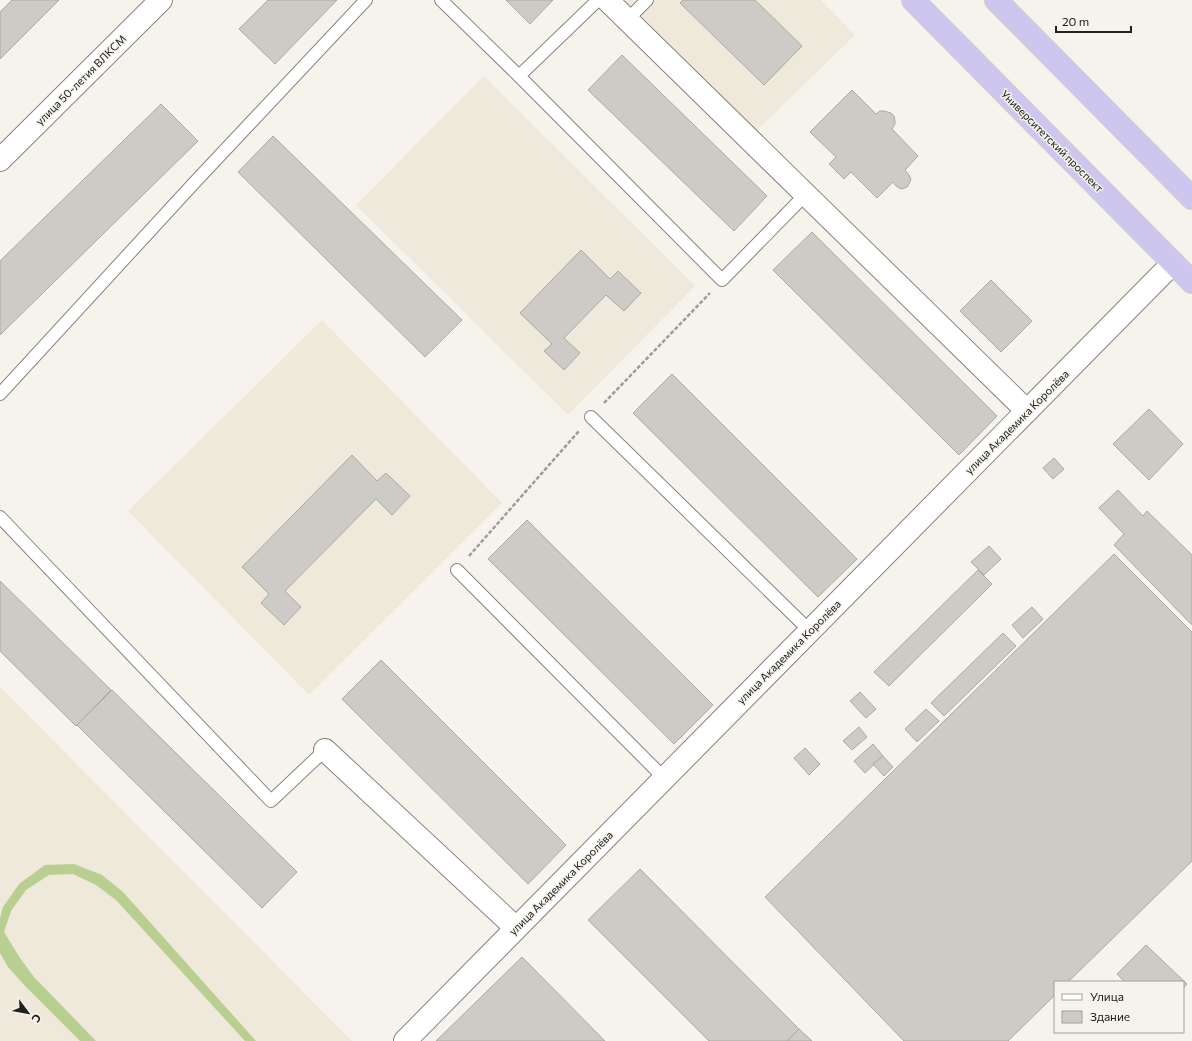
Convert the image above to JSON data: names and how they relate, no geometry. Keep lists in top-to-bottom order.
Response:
{
  "streets": {
    "highway": ["Университетский проспект"],
    "street": ["улица 50-летия ВЛКСМ", "улица Академика Королёва"]
  },
  "crossings": [
    ["Университетский проспект", "улица Академика Королёва"]
  ],
  "legend": ["Улица", "Здание"],
  "scale_bar": "20 m",
  "north": "bottom right"
}
